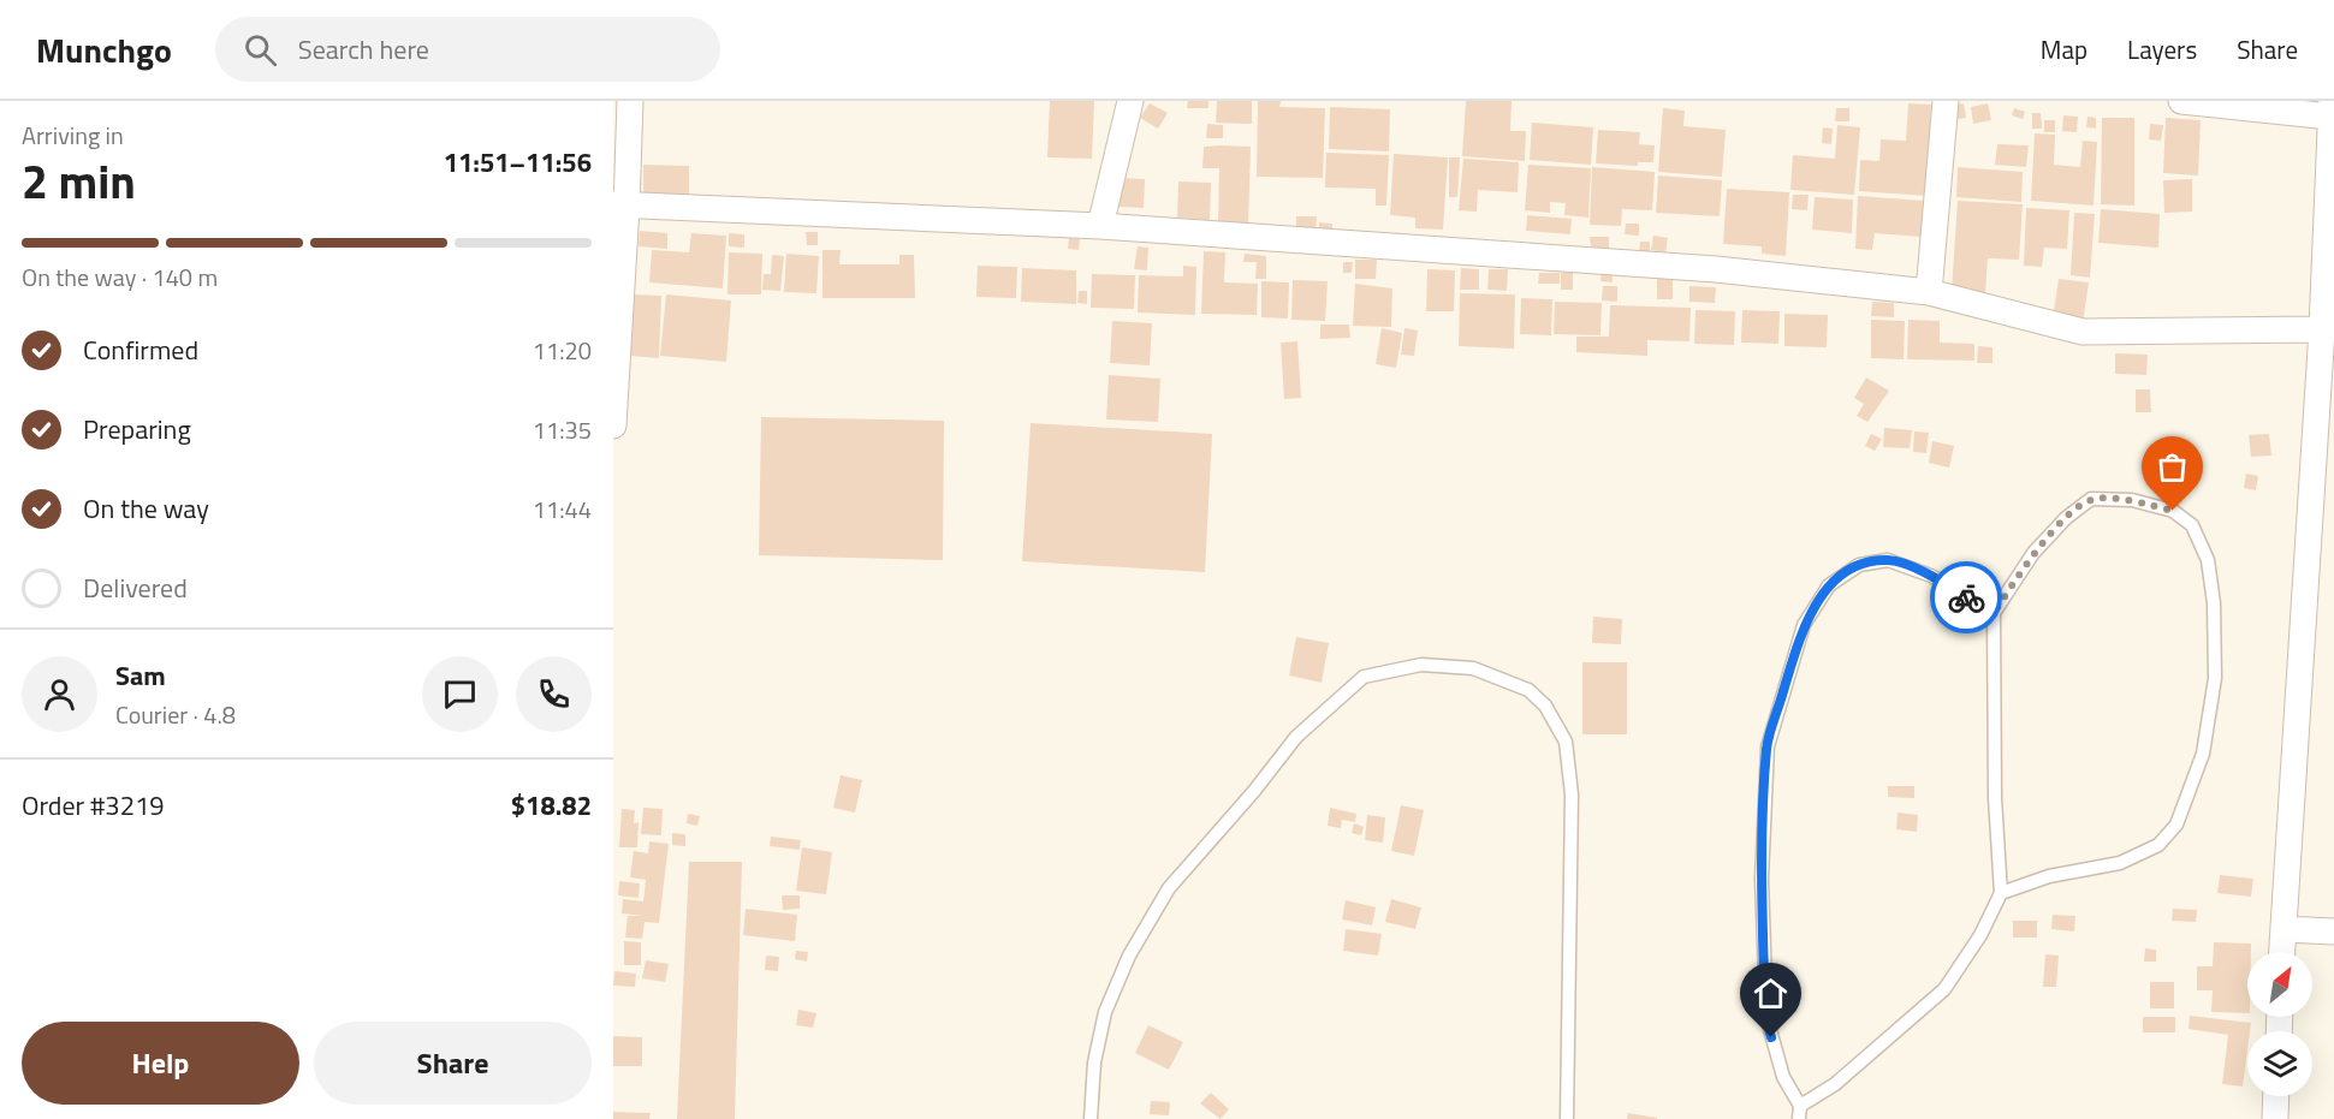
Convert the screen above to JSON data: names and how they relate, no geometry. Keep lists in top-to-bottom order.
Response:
{
  "north": "top right",
  "page": {
    "header": "Munchgo",
    "search": "Search here",
    "nav": ["Map", "Layers", "Share"],
    "heading": ["2 min", "Arriving in", "11:51–11:56"],
    "panel": [
      "Sam",
      "Courier · 4.8",
      "Order #3219",
      "$18.82"
    ],
    "bar": "On the way · 140 m",
    "list": [
      ["Confirmed", "11:20"],
      ["Preparing", "11:35"],
      ["On the way", "11:44"],
      "Delivered"
    ],
    "buttons": ["Help", "Share"]
  }
}
